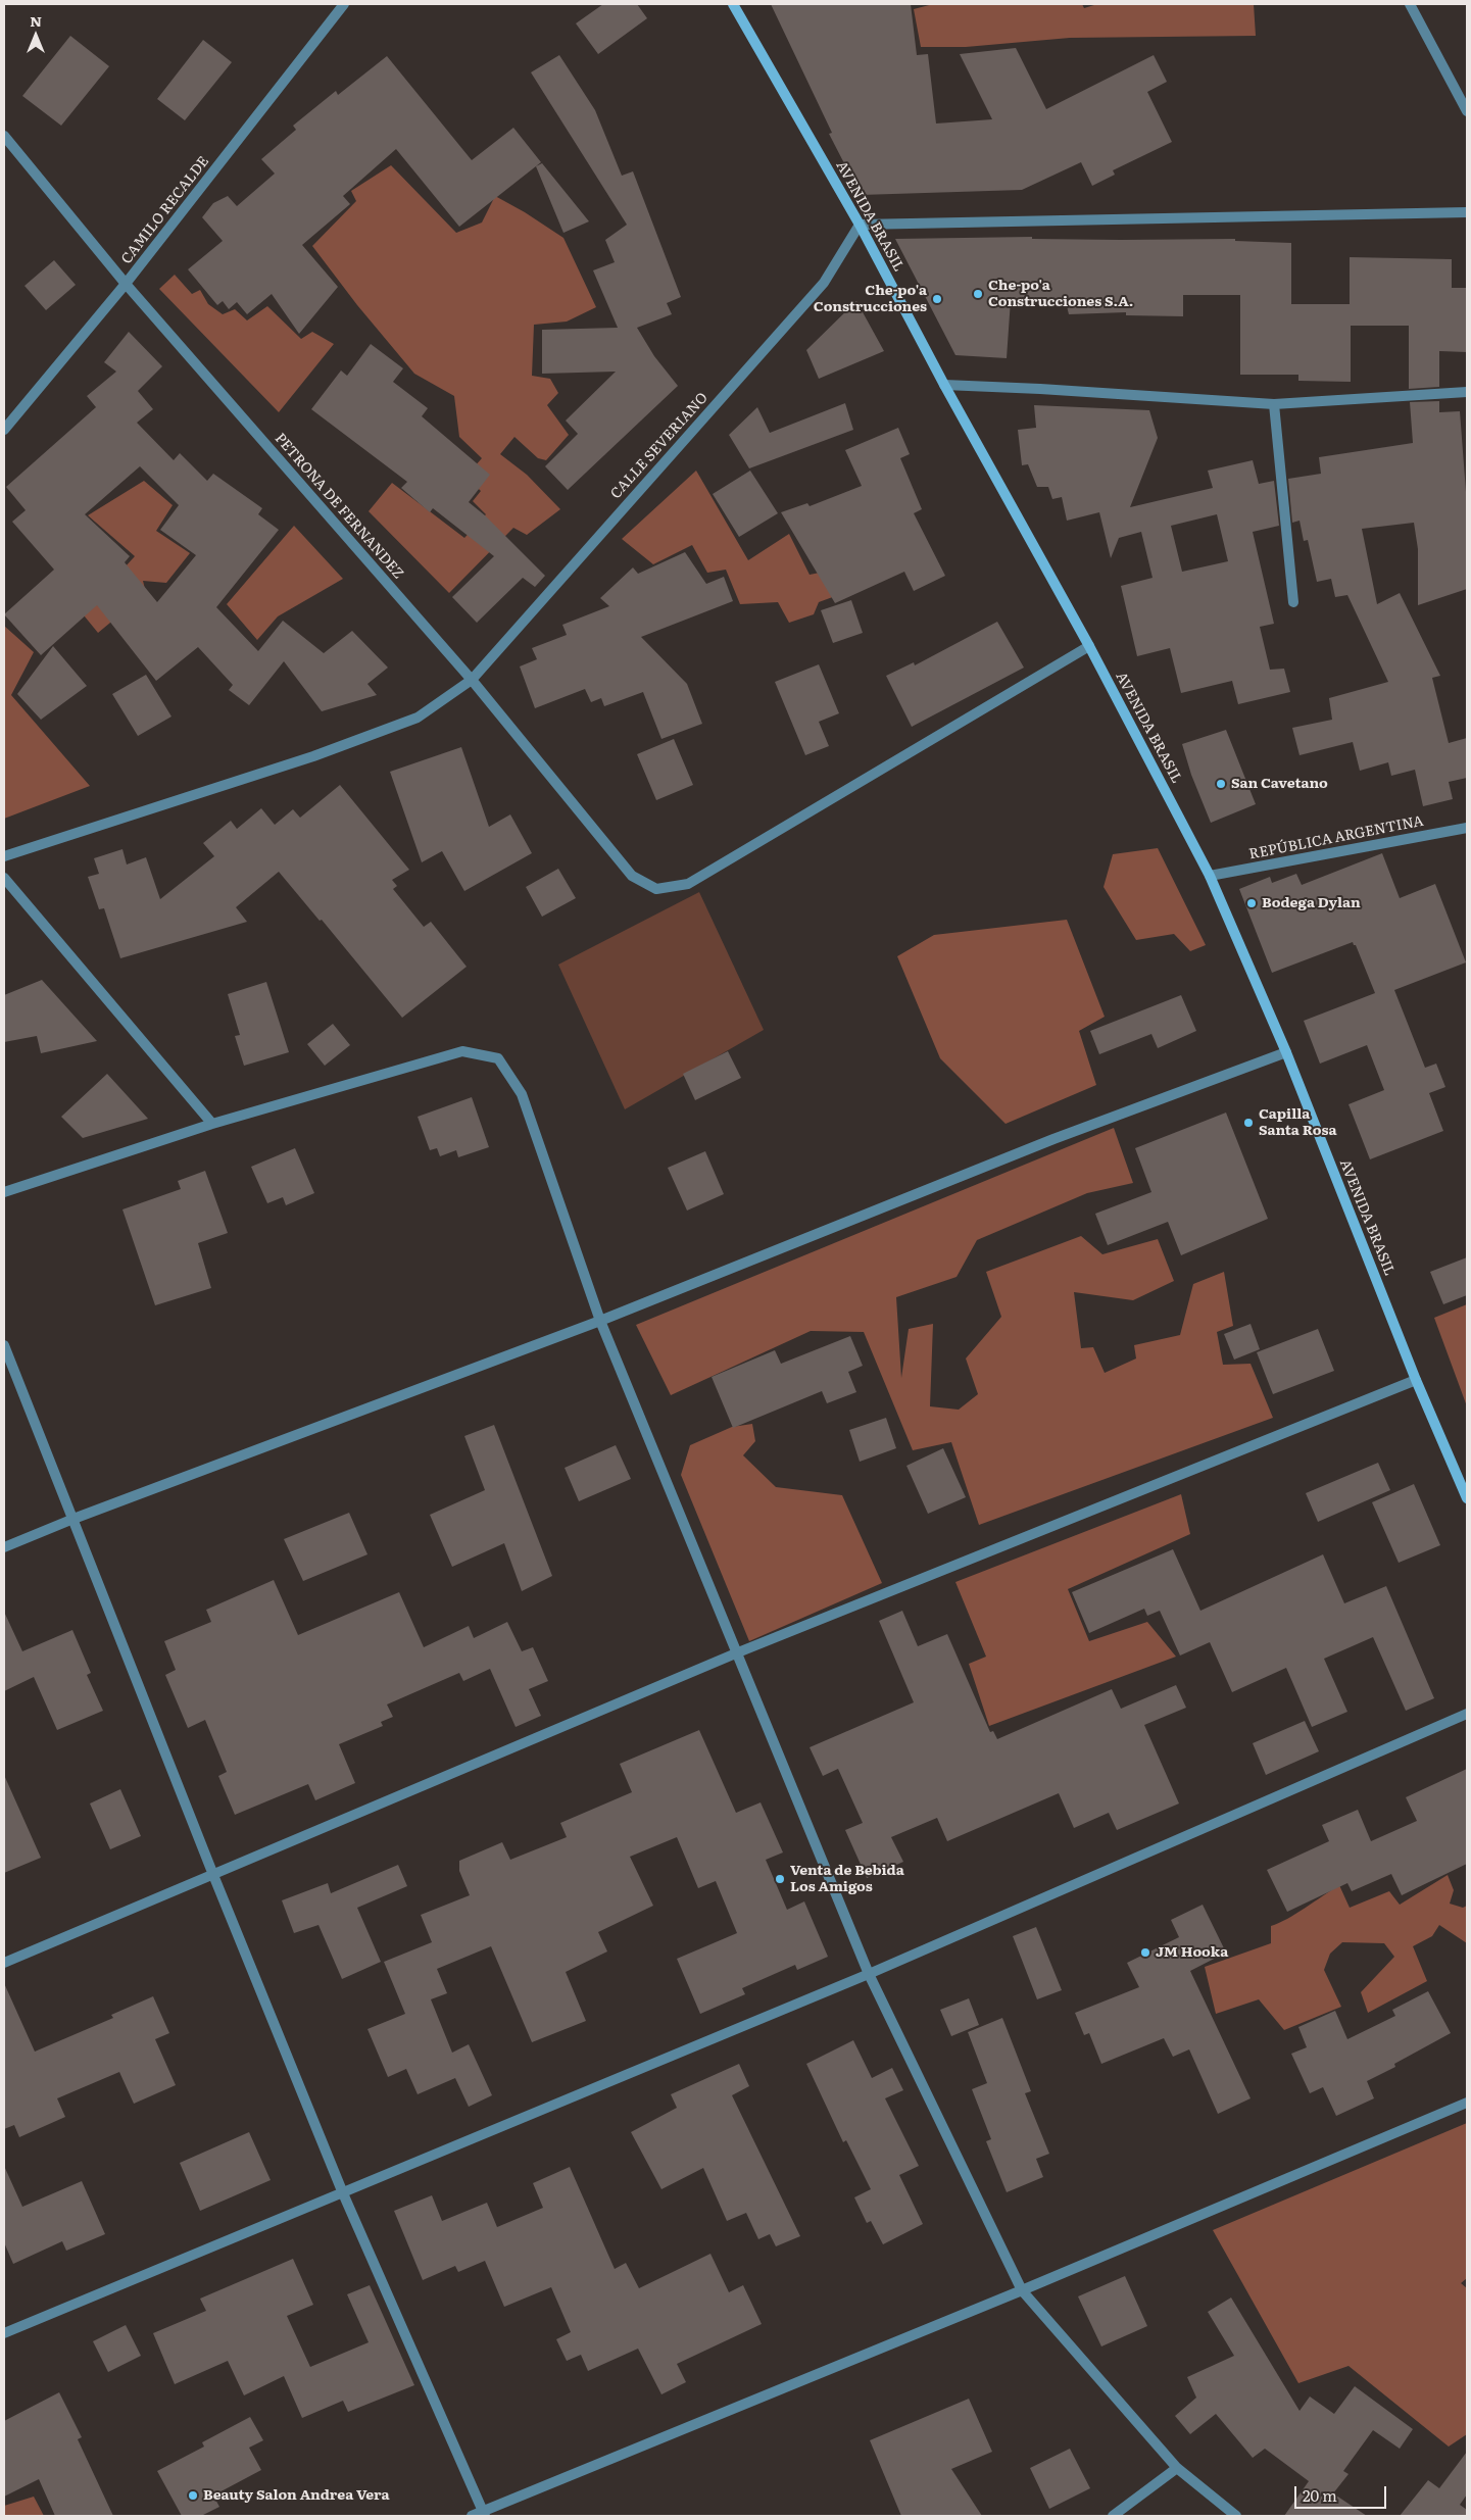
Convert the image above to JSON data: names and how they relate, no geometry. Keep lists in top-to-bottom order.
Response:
{
  "streets": {
    "street": [
      "CAMILO RECALDE",
      "AVENIDA BRASIL",
      "CALLE SEVERIANO",
      "PETRONA DE FERNANDEZ",
      "REPÚBLICA ARGENTINA"
    ]
  },
  "crossings": [
    ["CAMILO RECALDE", "PETRONA DE FERNANDEZ"],
    ["AVENIDA BRASIL", "CALLE SEVERIANO"],
    ["AVENIDA BRASIL", "PETRONA DE FERNANDEZ"],
    ["AVENIDA BRASIL", "REPÚBLICA ARGENTINA"],
    ["CALLE SEVERIANO", "PETRONA DE FERNANDEZ"]
  ],
  "places": [
    "Che-po'a Construcciones S.A.",
    "Che-po'a Construcciones",
    "San Cavetano",
    "Bodega Dylan",
    "Capilla Santa Rosa",
    "Venta de Bebida Los Amigos",
    "JM Hooka",
    "Beauty Salon Andrea Vera"
  ],
  "scale_bar": "20 m",
  "north": "top"
}
